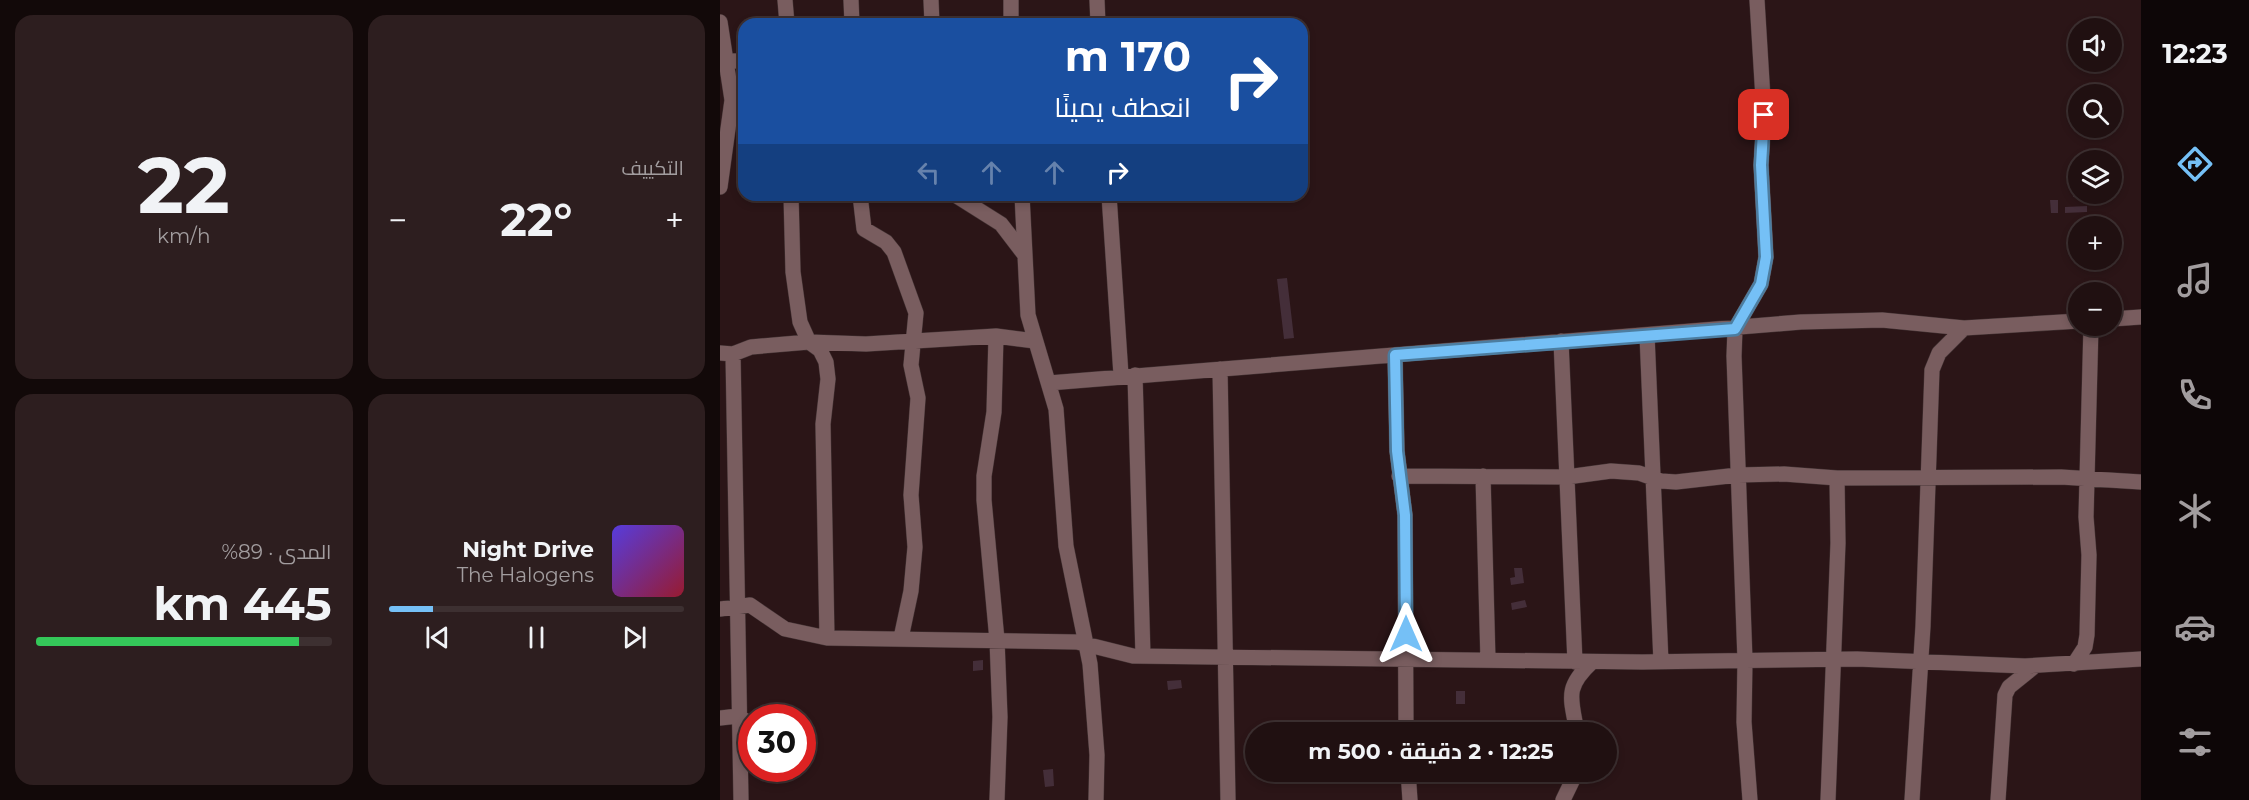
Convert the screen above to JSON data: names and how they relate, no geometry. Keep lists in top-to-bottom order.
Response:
{
  "page": {
    "tabs": "12:23",
    "tile": [
      "التكييف",
      ["22", "km/h"],
      ["المدى · 89%", "445 km"]
    ],
    "map_buttons": ["+", "−"],
    "turn": ["170 m", "انعطف يمينًا"],
    "heat": ["−", "22°", "+"],
    "song": ["Night Drive", "The Halogens"],
    "limit": "30",
    "trip": "12:25 · 2 دقيقة · 500 m"
  }
}
